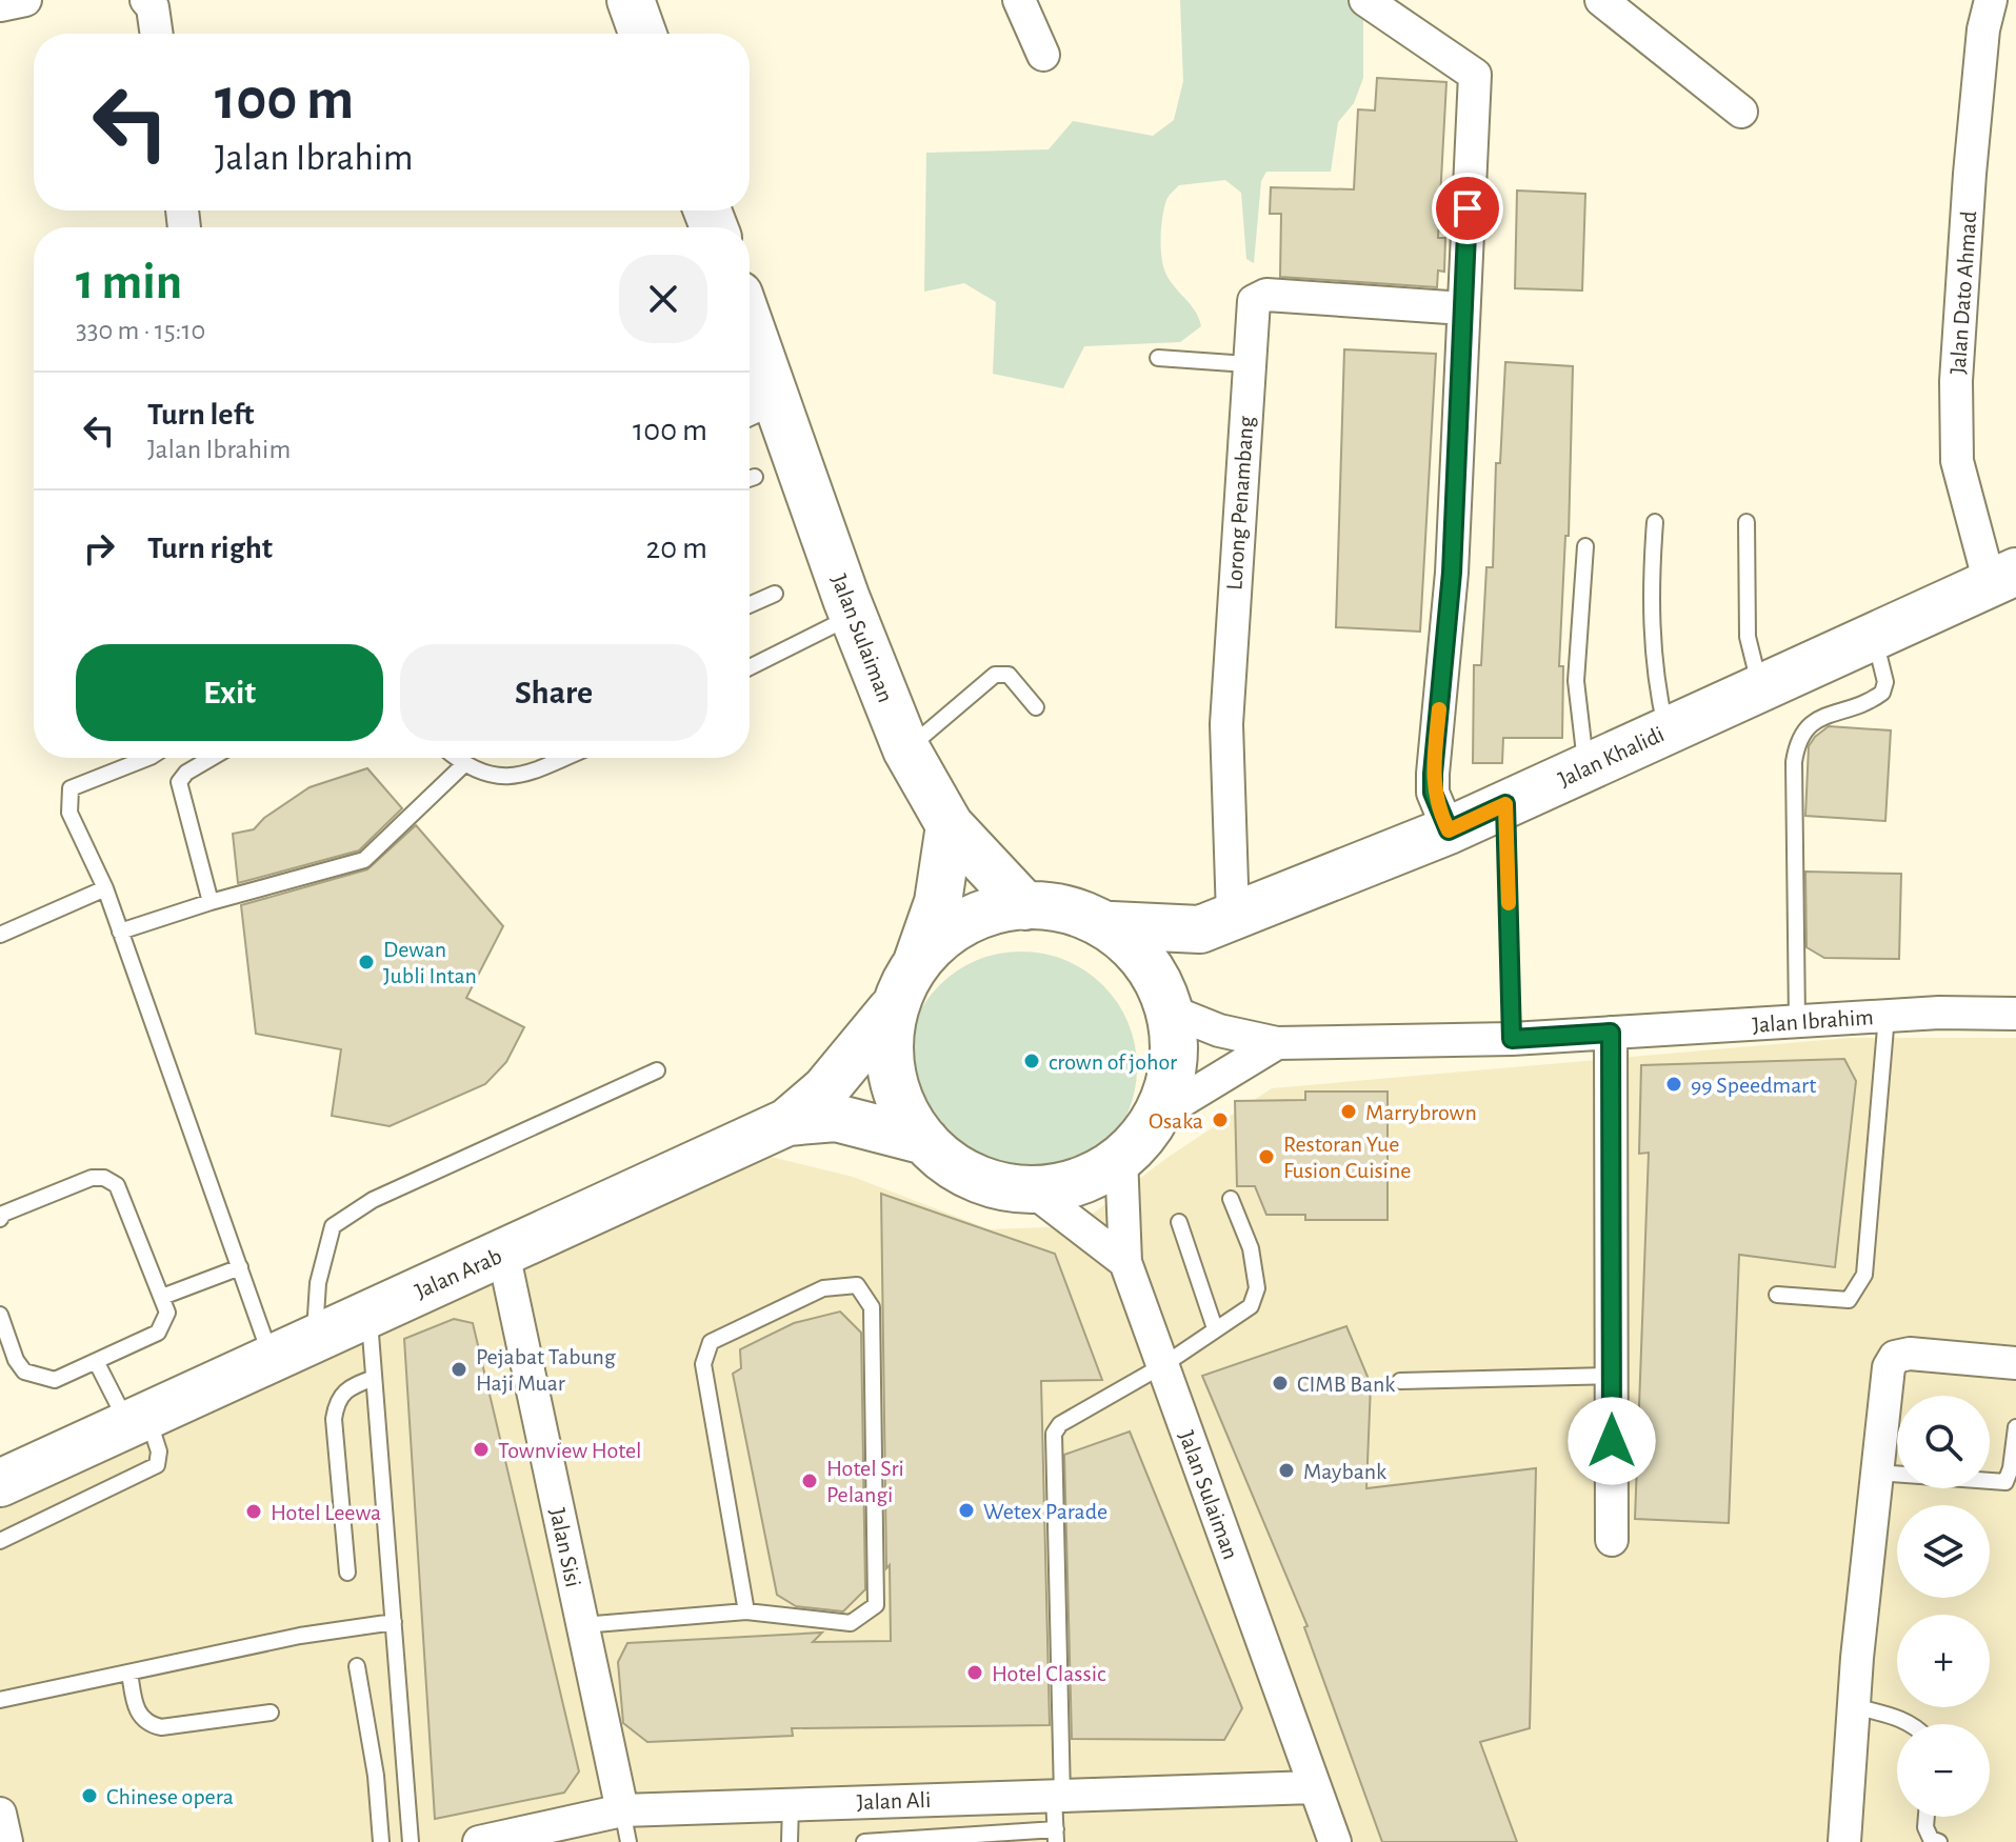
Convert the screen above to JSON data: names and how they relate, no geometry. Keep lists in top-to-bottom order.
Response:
{
  "streets": {
    "main road": ["Jalan Sulaiman", "Jalan Khalidi", "Jalan Arab"],
    "street": [
      "Jalan Dato Ahmad",
      "Lorong Penambang",
      "Jalan Ibrahim",
      "Jalan Sisi",
      "Jalan Ali"
    ]
  },
  "crossings": [
    ["Jalan Dato Ahmad", "Jalan Khalidi"],
    ["Lorong Penambang", "Jalan Khalidi"],
    ["Jalan Sulaiman", "Jalan Ibrahim"],
    ["Jalan Sulaiman", "Jalan Arab"],
    ["Jalan Sulaiman", "Jalan Ali"],
    ["Jalan Ibrahim", "Jalan Arab"],
    ["Jalan Arab", "Jalan Sisi"],
    ["Jalan Sisi", "Jalan Ali"]
  ],
  "places": [
    "Dewan Jubli Intan",
    "crown of johor",
    "99 Speedmart",
    "Marrybrown",
    "Osaka",
    "Restoran Yue Fusion Cuisine",
    "Pejabat Tabung Haji Muar",
    "CIMB Bank",
    "Townview Hotel",
    "Maybank",
    "Hotel Sri Pelangi",
    "Wetex Parade",
    "Hotel Leewa",
    "Hotel Classic",
    "Chinese opera"
  ],
  "page": {
    "turn": ["100 m", "Jalan Ibrahim"],
    "heading": ["1 min", "330 m · 15:10"],
    "list": [
      {
        "name": "Turn left",
        "note": "Jalan Ibrahim",
        "value": "100 m"
      },
      {
        "name": "Turn right",
        "value": "20 m"
      }
    ],
    "buttons": ["Exit", "Share"],
    "map_buttons": ["+", "−"]
  }
}
